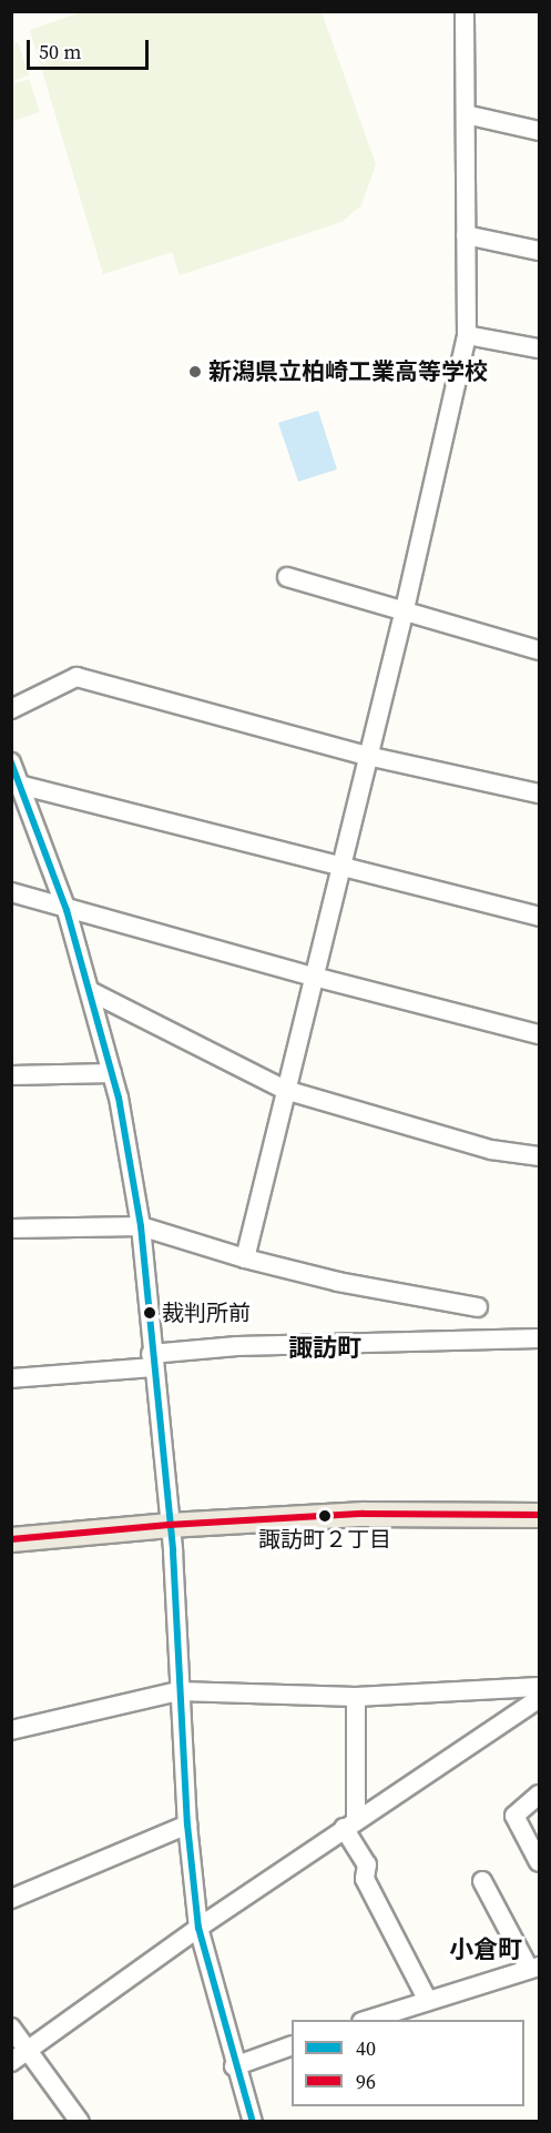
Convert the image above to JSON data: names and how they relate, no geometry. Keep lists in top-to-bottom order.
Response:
{
  "districts": ["諏訪町", "小倉町"],
  "places": ["新潟県立柏崎工業高等学校", "裁判所前", "諏訪町２丁目"],
  "lines": ["transit line 40", "transit line 96"],
  "legend": ["40", "96"],
  "scale_bar": "50 m"
}
